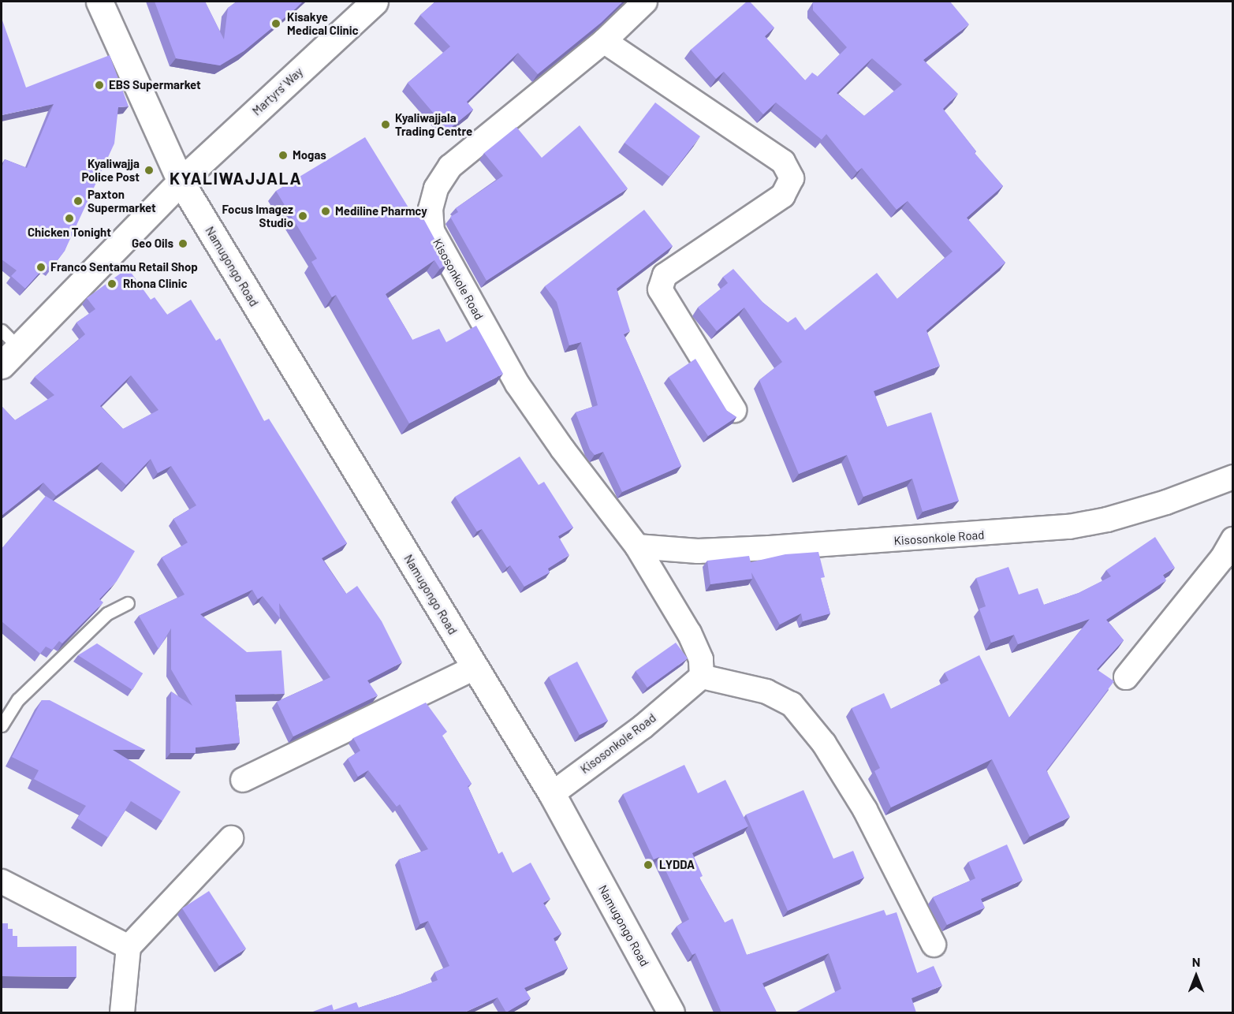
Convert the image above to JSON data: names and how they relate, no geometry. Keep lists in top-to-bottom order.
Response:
{
  "streets": {
    "main road": ["Martyrs' Way", "Namugongo Road"],
    "street": ["Kisosonkole Road"]
  },
  "crossings": [
    ["Martyrs' Way", "Namugongo Road"],
    ["Namugongo Road", "Kisosonkole Road"]
  ],
  "districts": ["KYALIWAJJALA"],
  "places": [
    "Kisakye Medical Clinic",
    "EBS Supermarket",
    "Kyaliwajjala Trading Centre",
    "Mogas",
    "Kyaliwajja Police Post",
    "Paxton Supermarket",
    "Mediline Pharmcy",
    "Focus Imagez Studio",
    "Chicken Tonight",
    "Geo Oils",
    "Franco Sentamu Retail Shop",
    "Rhona Clinic",
    "LYDDA"
  ],
  "north": "top"
}
